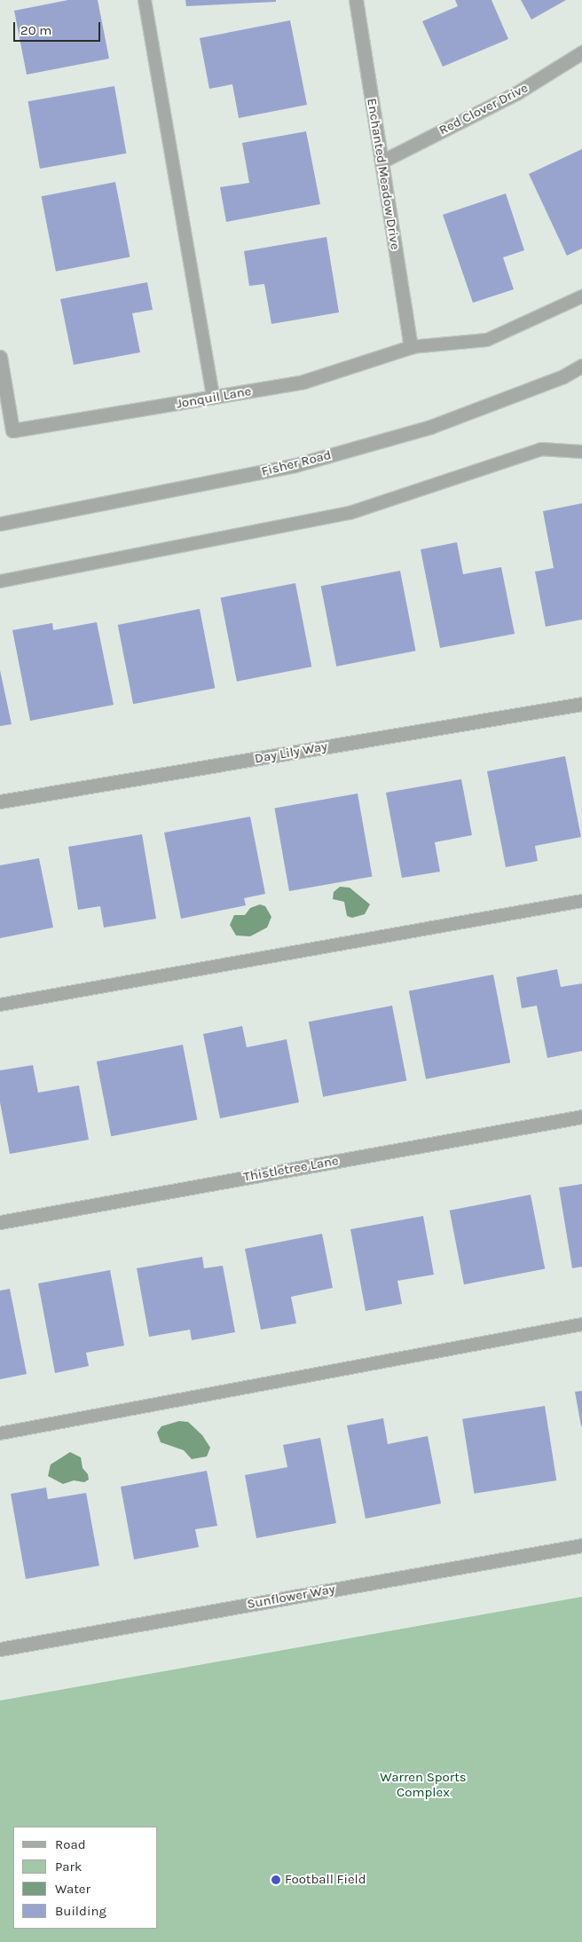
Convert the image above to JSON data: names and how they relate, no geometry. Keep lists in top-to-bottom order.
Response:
{
  "streets": {
    "street": [
      "Red Clover Drive",
      "Enchanted Meadow Drive",
      "Jonquil Lane",
      "Fisher Road",
      "Day Lily Way",
      "Thistletree Lane",
      "Sunflower Way"
    ]
  },
  "crossings": [
    ["Red Clover Drive", "Enchanted Meadow Drive"],
    ["Enchanted Meadow Drive", "Jonquil Lane"]
  ],
  "parks": ["Warren Sports Complex"],
  "places": ["Football Field"],
  "legend": [
    "Road",
    "Park",
    "Water",
    "Building"
  ],
  "scale_bar": "20 m"
}
